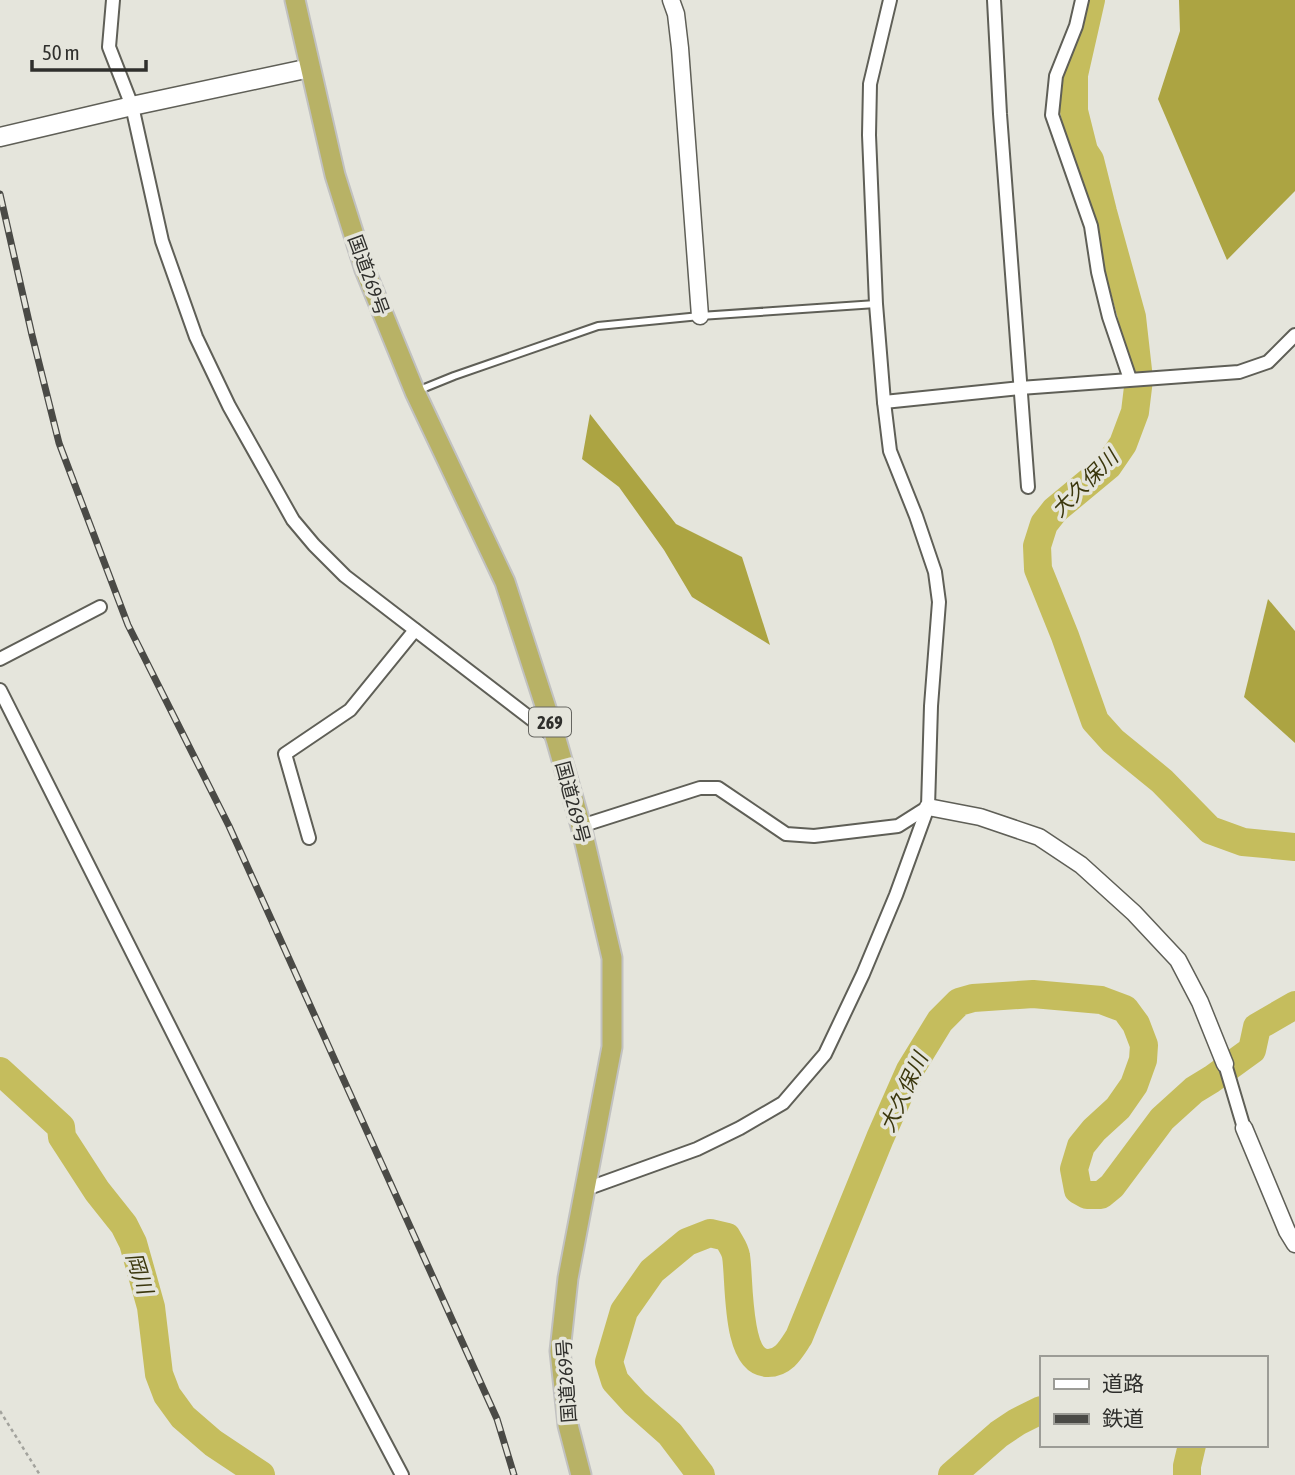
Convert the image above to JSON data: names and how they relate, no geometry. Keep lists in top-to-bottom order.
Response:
{
  "streets": {
    "highway": ["国道269号", "269"]
  },
  "water": ["大久保川", "岡川"],
  "legend": ["道路", "鉄道"],
  "scale_bar": "50 m"
}
